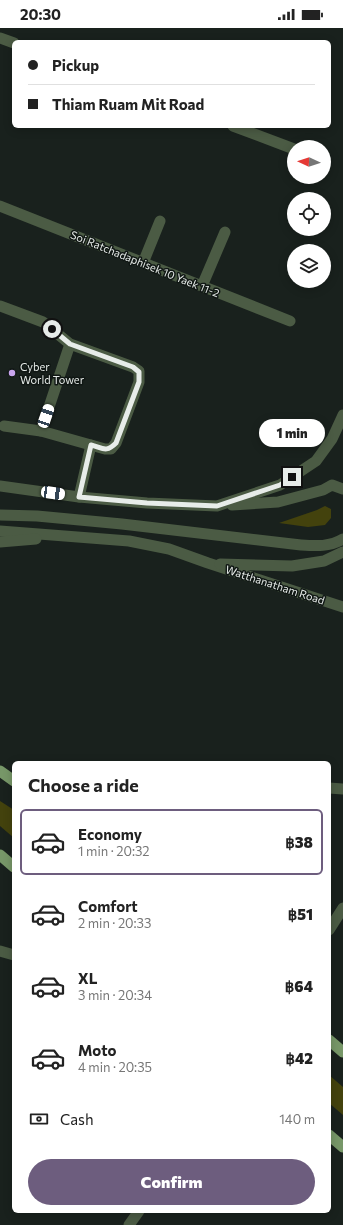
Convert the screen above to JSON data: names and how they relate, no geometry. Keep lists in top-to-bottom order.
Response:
{
  "streets": {
    "street": ["Soi Ratchadaphisek 10 Yaek 11-2", "Watthanatham Road"]
  },
  "places": ["Cyber World Tower"],
  "north": "left",
  "page": {
    "status": "20:30",
    "banner": ["Pickup", "Thiam Ruam Mit Road"],
    "bubble": "1 min",
    "heading": "Choose a ride",
    "list": [
      {
        "name": "Economy",
        "note": "1 min · 20:32",
        "value": "฿38"
      },
      {
        "name": "Comfort",
        "note": "2 min · 20:33",
        "value": "฿51"
      },
      {
        "name": "XL",
        "note": "3 min · 20:34",
        "value": "฿64"
      },
      {
        "name": "Moto",
        "note": "4 min · 20:35",
        "value": "฿42"
      }
    ],
    "pay": ["Cash", "140 m"],
    "buttons": "Confirm"
  }
}
